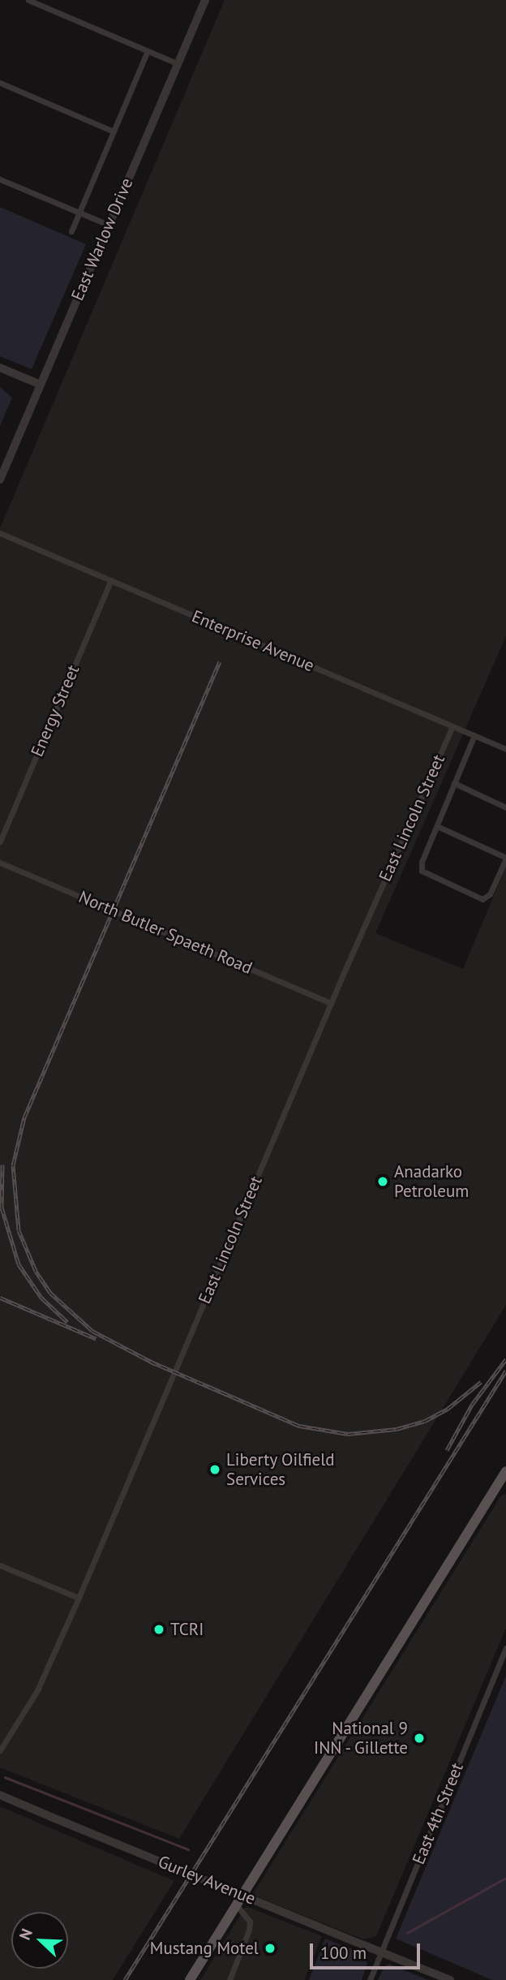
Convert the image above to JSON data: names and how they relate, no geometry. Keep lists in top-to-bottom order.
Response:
{
  "streets": {
    "street": [
      "East Warlow Drive",
      "Enterprise Avenue",
      "Energy Street",
      "East Lincoln Street",
      "North Butler Spaeth Road",
      "East 4th Street",
      "Gurley Avenue"
    ]
  },
  "crossings": [
    ["Enterprise Avenue", "Energy Street"],
    ["Enterprise Avenue", "East Lincoln Street"],
    ["East Lincoln Street", "North Butler Spaeth Road"],
    ["East 4th Street", "Gurley Avenue"]
  ],
  "places": [
    "Anadarko Petroleum",
    "Liberty Oilfield Services",
    "TCRI",
    "National 9 INN - Gillette",
    "Mustang Motel"
  ],
  "scale_bar": "100 m",
  "north": "top left"
}
